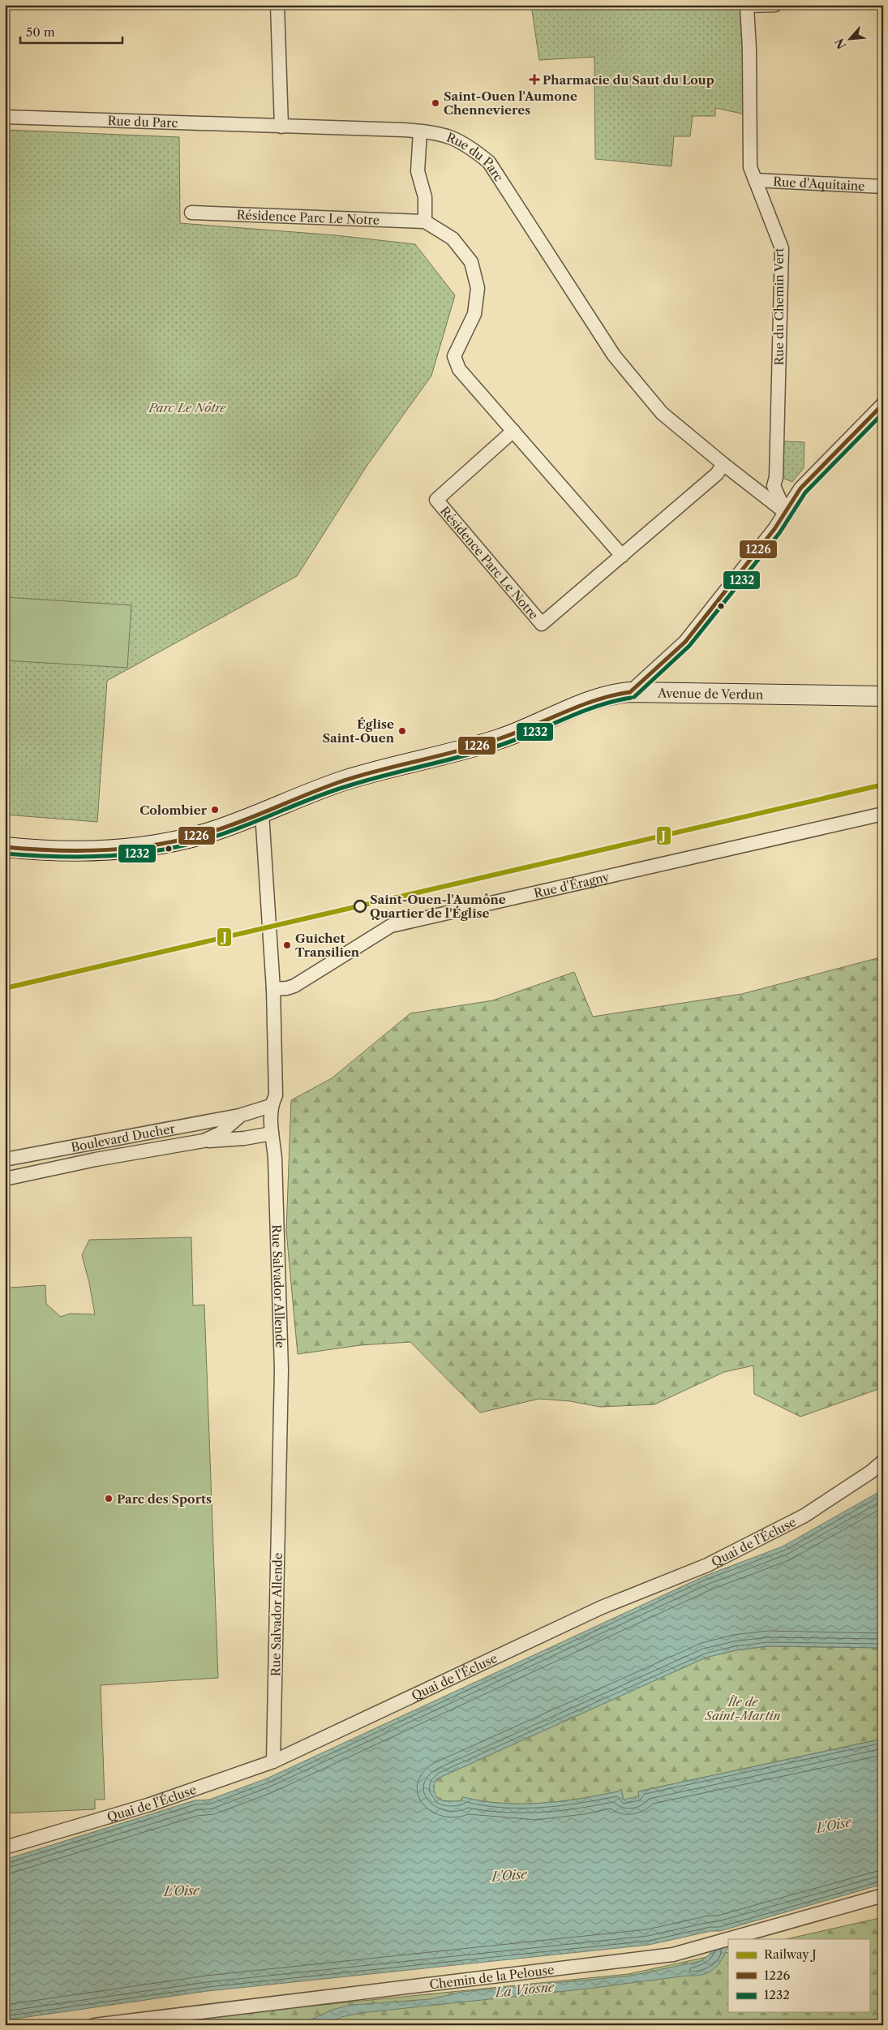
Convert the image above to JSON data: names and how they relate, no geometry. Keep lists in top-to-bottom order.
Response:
{
  "streets": {
    "main road": ["Avenue de Verdun"],
    "street": [
      "Rue du Parc",
      "Rue d'Aquitaine",
      "Résidence Parc Le Notre",
      "Rue du Chemin Vert",
      "Rue d'Éragny",
      "Boulevard Ducher",
      "Rue Salvador Allende",
      "Quai de l'Écluse",
      "Chemin de la Pelouse"
    ]
  },
  "crossings": [
    ["Rue du Parc", "Résidence Parc Le Notre"],
    ["Rue du Parc", "Rue du Chemin Vert"],
    ["Rue d'Aquitaine", "Rue du Chemin Vert"],
    ["Avenue de Verdun", "Rue Salvador Allende"],
    ["Rue d'Éragny", "Rue Salvador Allende"],
    ["Boulevard Ducher", "Rue Salvador Allende"],
    ["Rue Salvador Allende", "Quai de l'Écluse"]
  ],
  "water": ["L'Oise", "La Viosne"],
  "parks": ["Parc Le Nôtre", "Île de Saint-Martin"],
  "places": {
    "health": ["Pharmacie du Saut du Loup"],
    "other": [
      "Saint-Ouen l'Aumone Chennevieres",
      "Église Saint-Ouen",
      "Colombier",
      "Saint-Ouen-l'Aumône Quartier de l'Église",
      "Guichet Transilien",
      "Parc des Sports"
    ]
  },
  "lines": ["transit line 1226", "transit line 1232", "rail line J"],
  "legend": ["Railway J", "1226", "1232"],
  "scale_bar": "50 m",
  "north": "bottom left"
}
